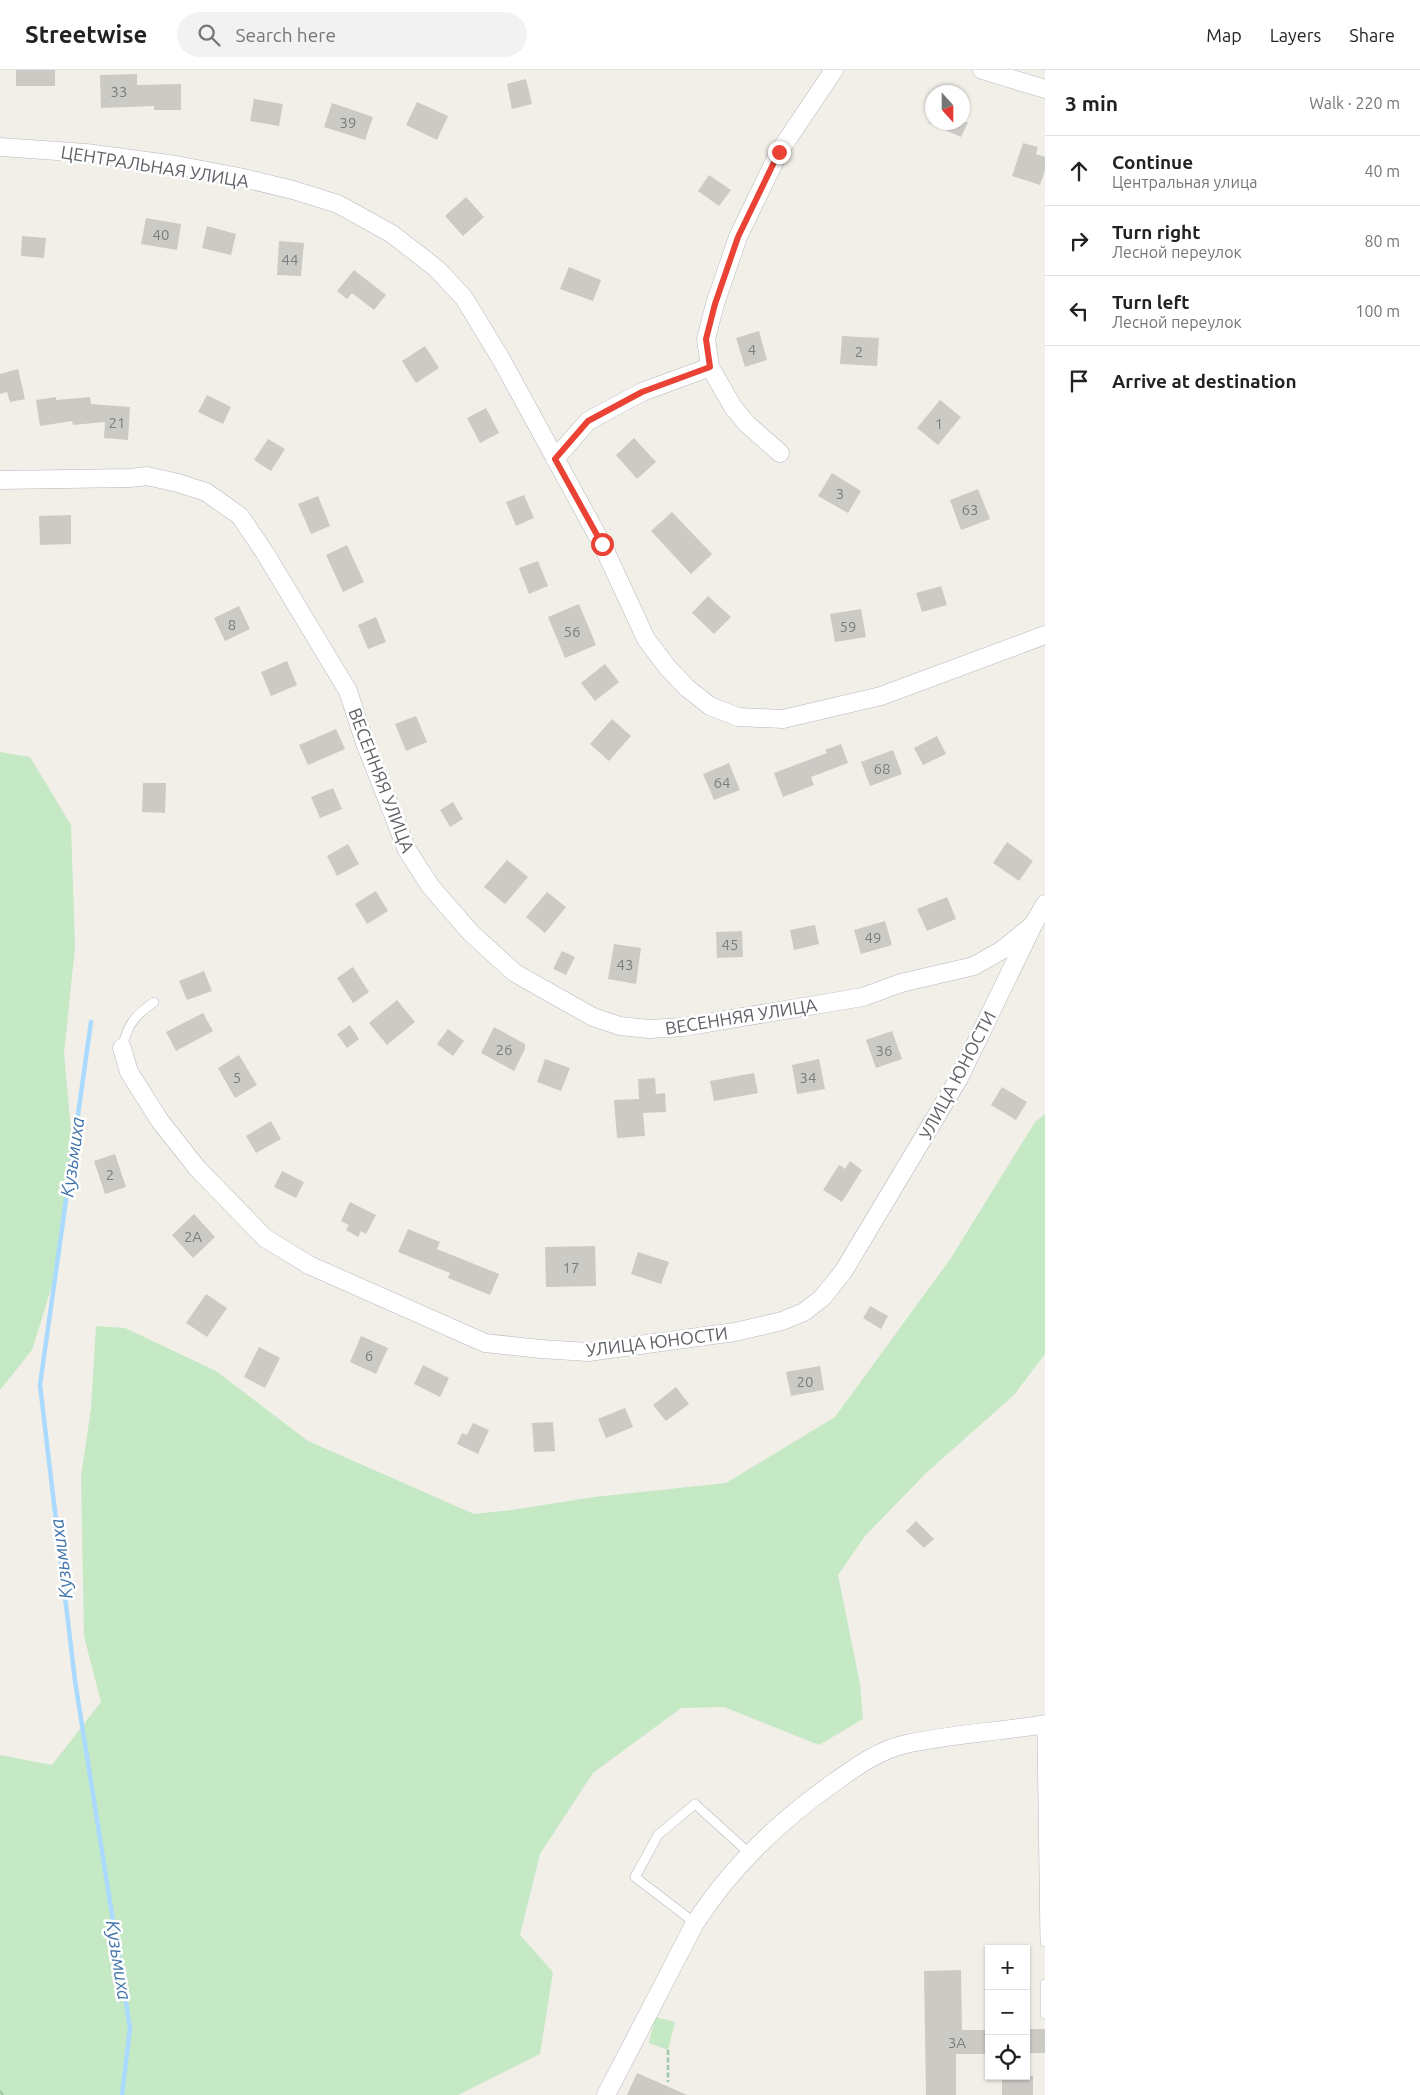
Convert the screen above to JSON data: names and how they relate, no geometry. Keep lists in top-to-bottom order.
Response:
{
  "streets": {
    "street": ["ЦЕНТРАЛЬНАЯ УЛИЦА", "ВЕСЕННЯЯ УЛИЦА", "УЛИЦА ЮНОСТИ"]
  },
  "crossings": [
    ["ВЕСЕННЯЯ УЛИЦА", "УЛИЦА ЮНОСТИ"]
  ],
  "water": ["Кузьмиха"],
  "house_numbers": [
    "33",
    "39",
    "40",
    "44",
    "4",
    "2",
    "21",
    "1",
    "3",
    "63",
    "8",
    "59",
    "56",
    "68",
    "64",
    "49",
    "45",
    "43",
    "26",
    "36",
    "5",
    "34",
    "2",
    "2А",
    "17",
    "6",
    "20",
    "3А"
  ],
  "north": "bottom",
  "page": {
    "header": "Streetwise",
    "search": "Search here",
    "nav": ["Map", "Layers", "Share"],
    "heading": ["3 min", "Walk · 220 m"],
    "list": [
      ["Continue", "Центральная улица", "40 m"],
      ["Turn right", "Лесной переулок", "80 m"],
      ["Turn left", "Лесной переулок", "100 m"],
      "Arrive at destination"
    ],
    "map_buttons": ["+", "−"]
  }
}
